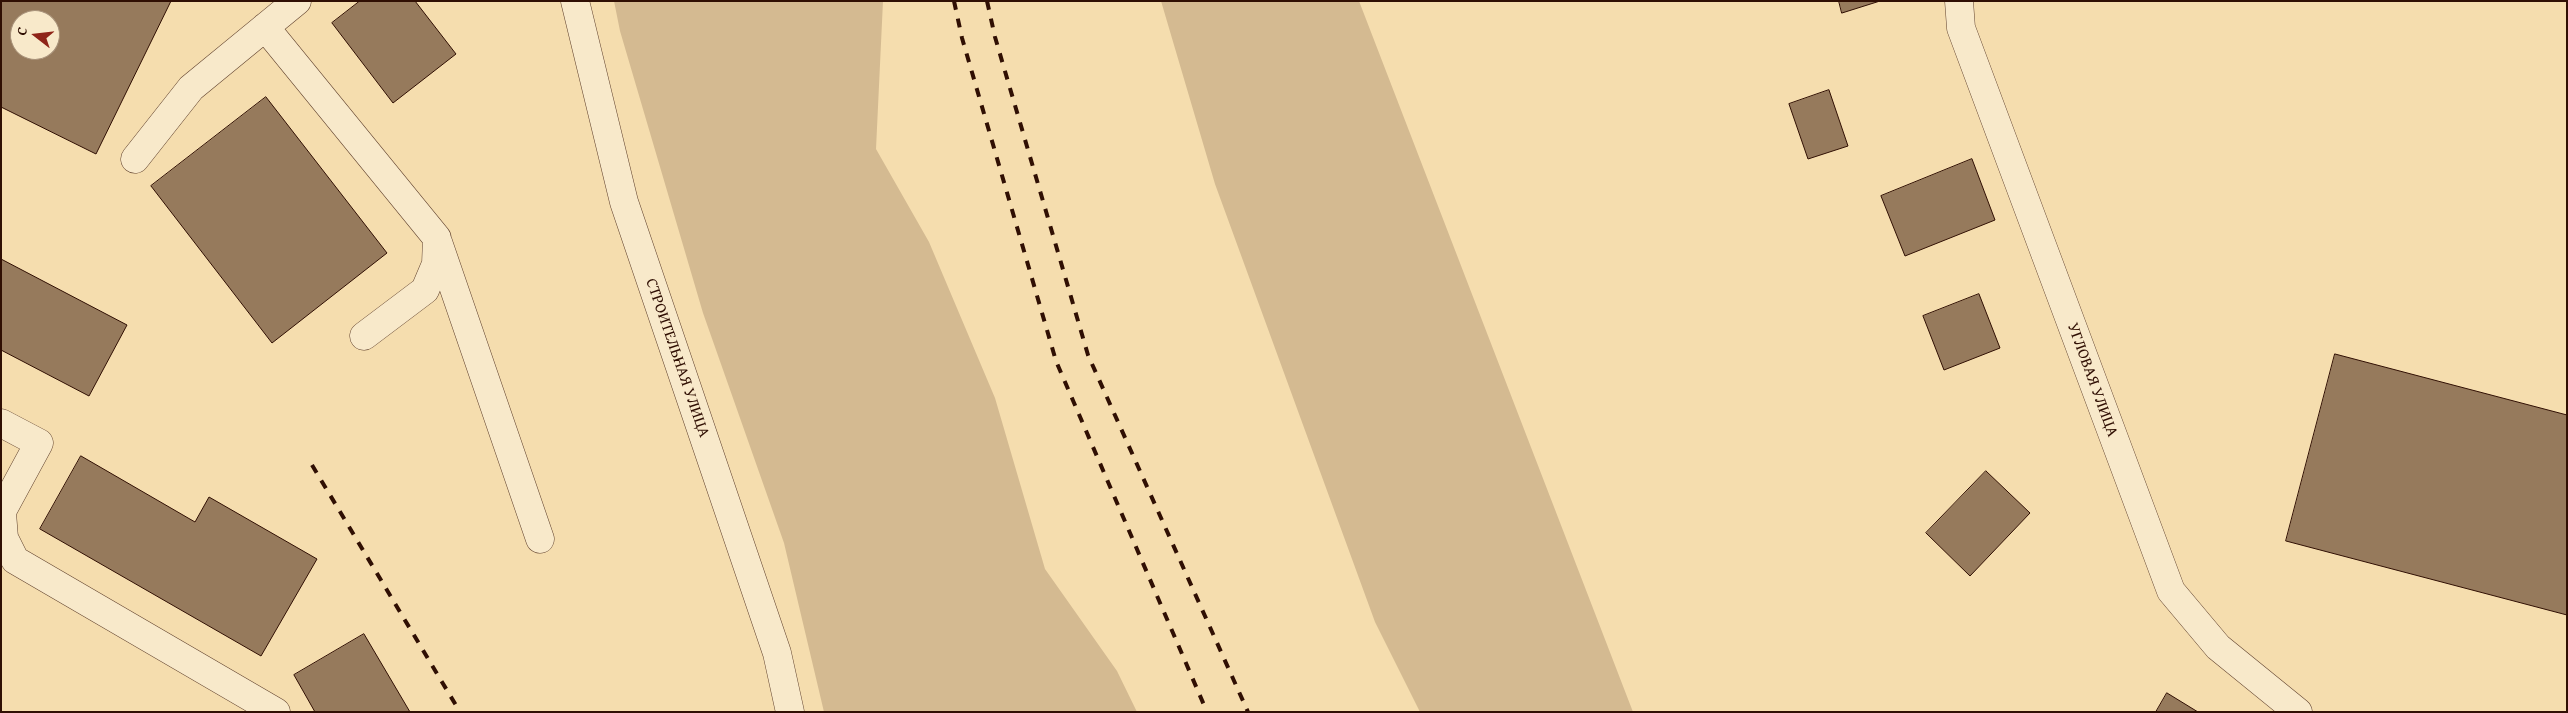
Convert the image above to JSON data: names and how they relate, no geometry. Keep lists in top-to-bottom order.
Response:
{
  "streets": {
    "street": ["СТРОИТЕЛЬНАЯ УЛИЦА", "УГЛОВАЯ УЛИЦА"]
  },
  "north": "left"
}
